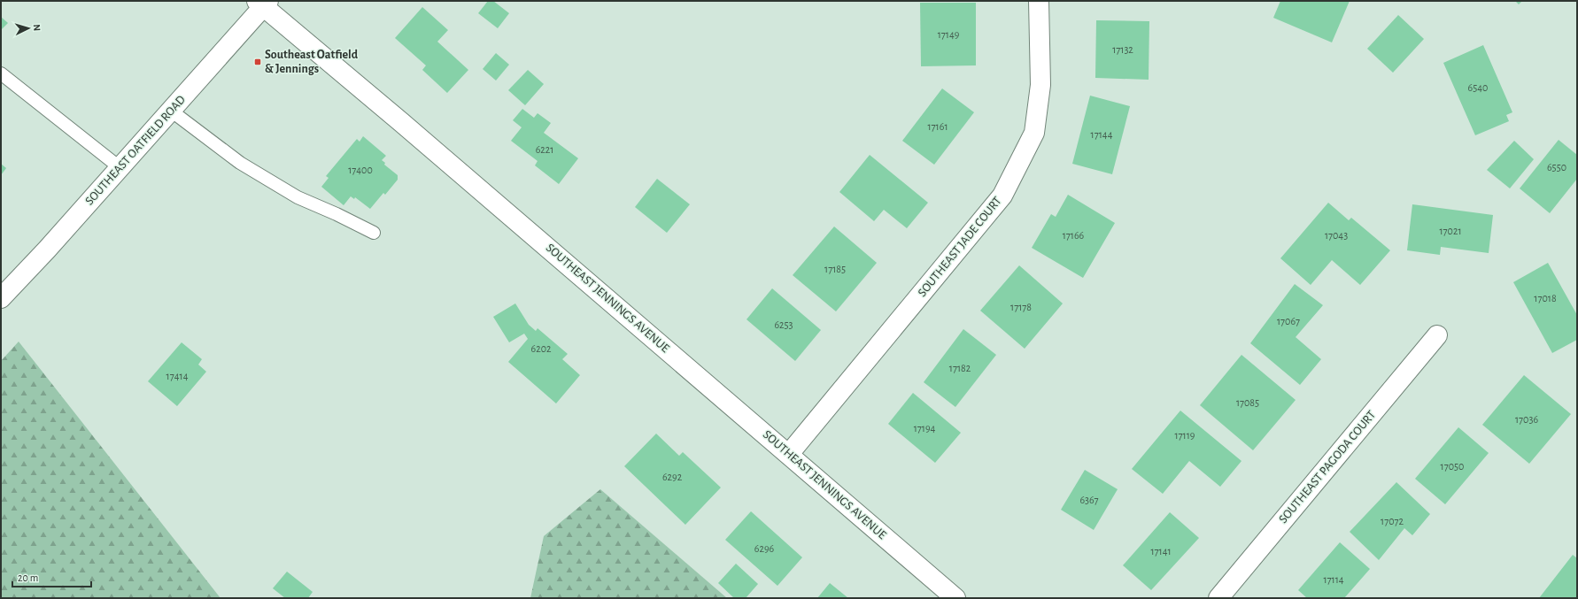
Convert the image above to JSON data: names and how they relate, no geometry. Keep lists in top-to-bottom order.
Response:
{
  "streets": {
    "main road": [
      "SOUTHEAST OATFIELD ROAD",
      "SOUTHEAST JADE COURT",
      "SOUTHEAST JENNINGS AVENUE",
      "SOUTHEAST PAGODA COURT"
    ]
  },
  "crossings": [
    ["SOUTHEAST OATFIELD ROAD", "SOUTHEAST JENNINGS AVENUE"],
    ["SOUTHEAST JADE COURT", "SOUTHEAST JENNINGS AVENUE"]
  ],
  "places": {
    "transit": ["Southeast Oatfield & Jennings"]
  },
  "house_numbers": [
    "17149",
    "17132",
    "6540",
    "17161",
    "17144",
    "6221",
    "6550",
    "17400",
    "17021",
    "17166",
    "17043",
    "17185",
    "17018",
    "17178",
    "17067",
    "6253",
    "6202",
    "17182",
    "17414",
    "17085",
    "17036",
    "17194",
    "17119",
    "17050",
    "6292",
    "6367",
    "17072",
    "6296",
    "17141",
    "17114"
  ],
  "scale_bar": "20 m",
  "north": "right"
}
